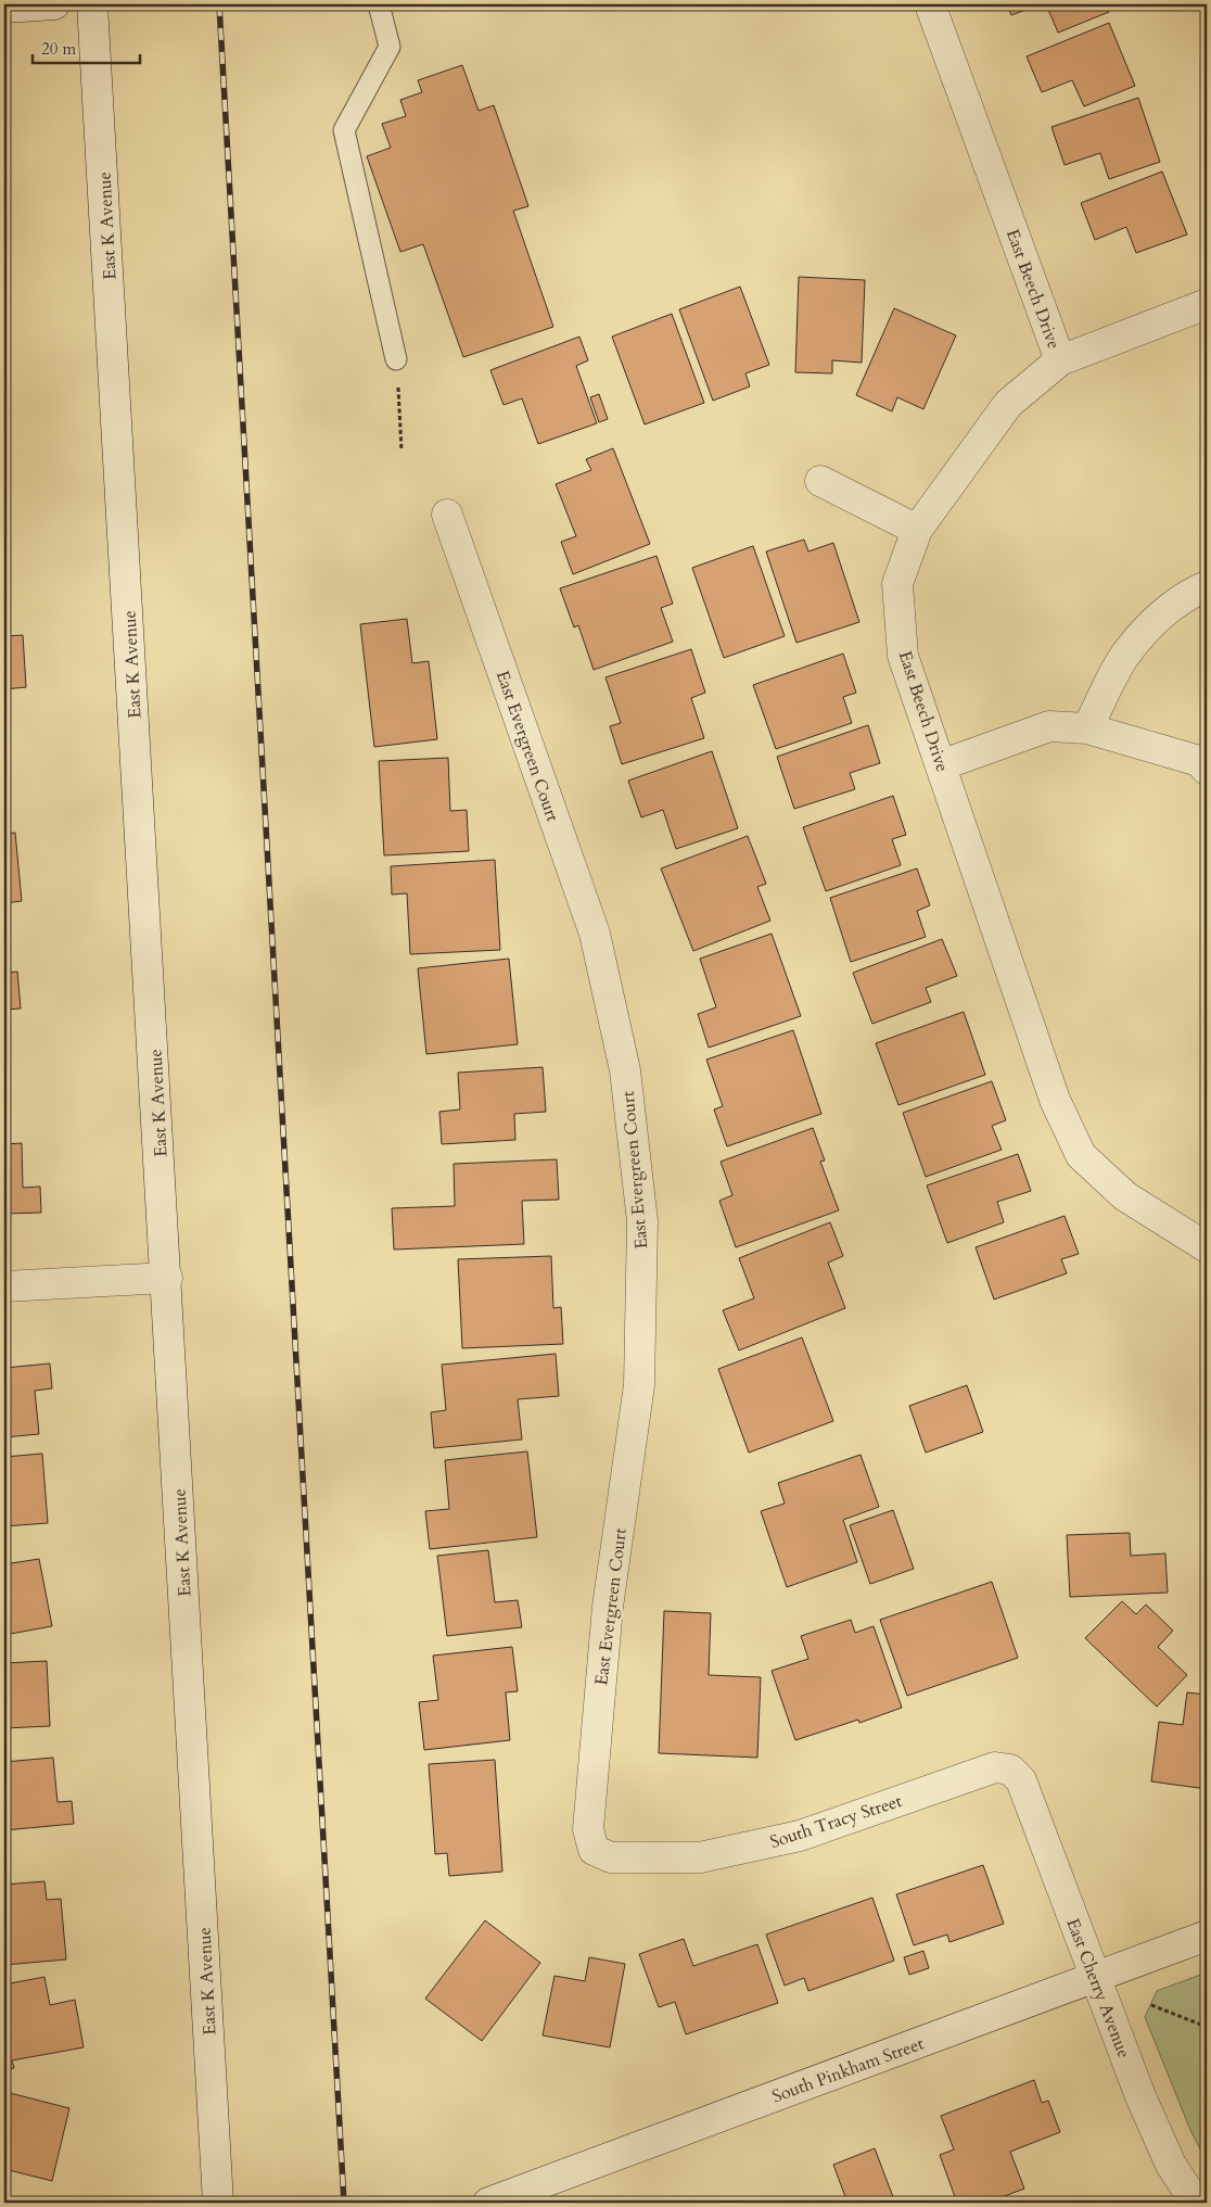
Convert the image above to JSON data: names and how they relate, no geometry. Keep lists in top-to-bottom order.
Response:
{
  "streets": {
    "street": [
      "East K Avenue",
      "East Beech Drive",
      "East Evergreen Court",
      "South Tracy Street",
      "East Cherry Avenue",
      "South Pinkham Street"
    ]
  },
  "crossings": [
    ["East Evergreen Court", "South Tracy Street"],
    ["South Tracy Street", "East Cherry Avenue"],
    ["East Cherry Avenue", "South Pinkham Street"]
  ],
  "scale_bar": "20 m"
}
